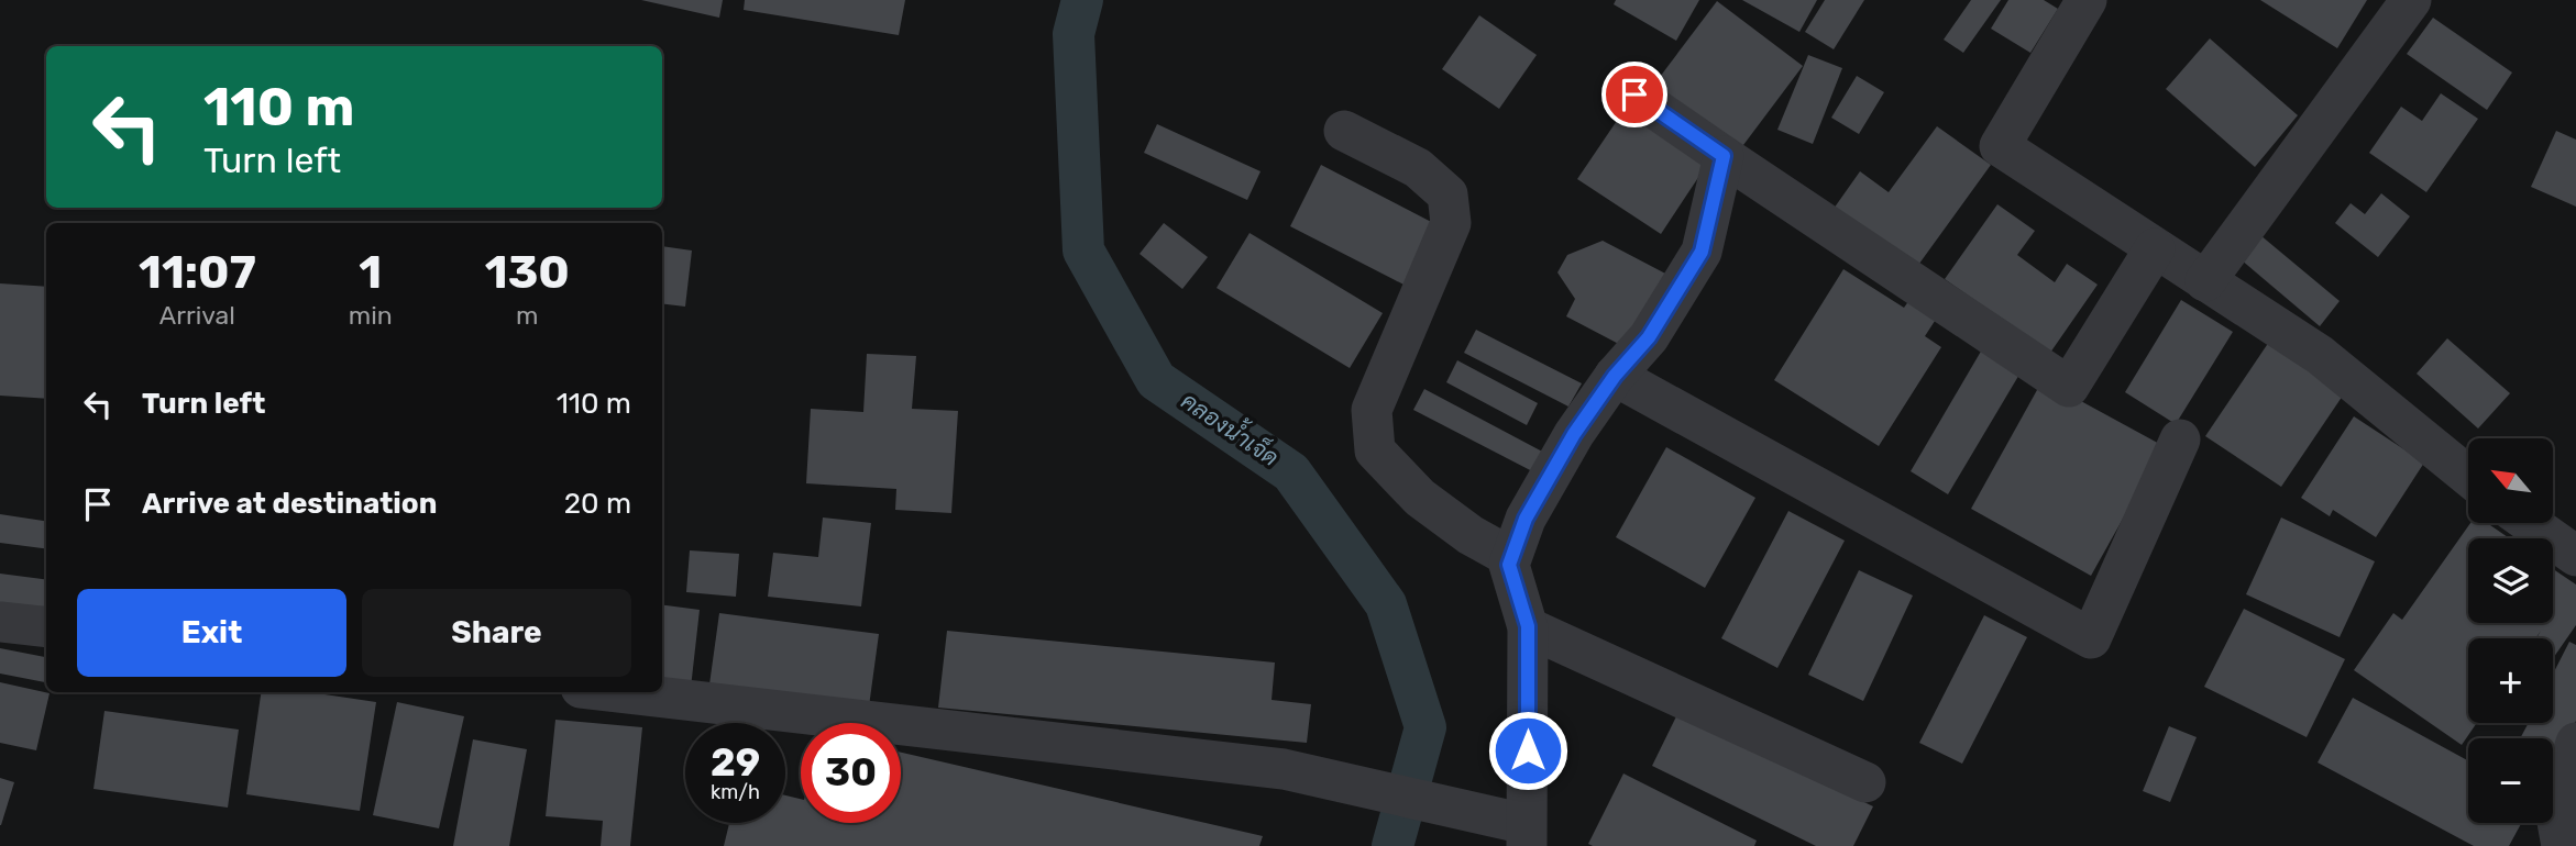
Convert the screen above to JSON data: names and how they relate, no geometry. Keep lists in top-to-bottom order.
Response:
{
  "water": ["คลองน้ำเจ็ด"],
  "north": "top left",
  "page": {
    "turn": ["110 m", "Turn left"],
    "eta": [
      "11:07",
      "Arrival",
      "1",
      "min",
      "130",
      "m"
    ],
    "list": [
      {
        "name": "Turn left",
        "value": "110 m"
      },
      {
        "name": "Arrive at destination",
        "value": "20 m"
      }
    ],
    "map_buttons": ["+", "−"],
    "buttons": ["Exit", "Share"],
    "speed": "29 km/h",
    "limit": "30"
  }
}
